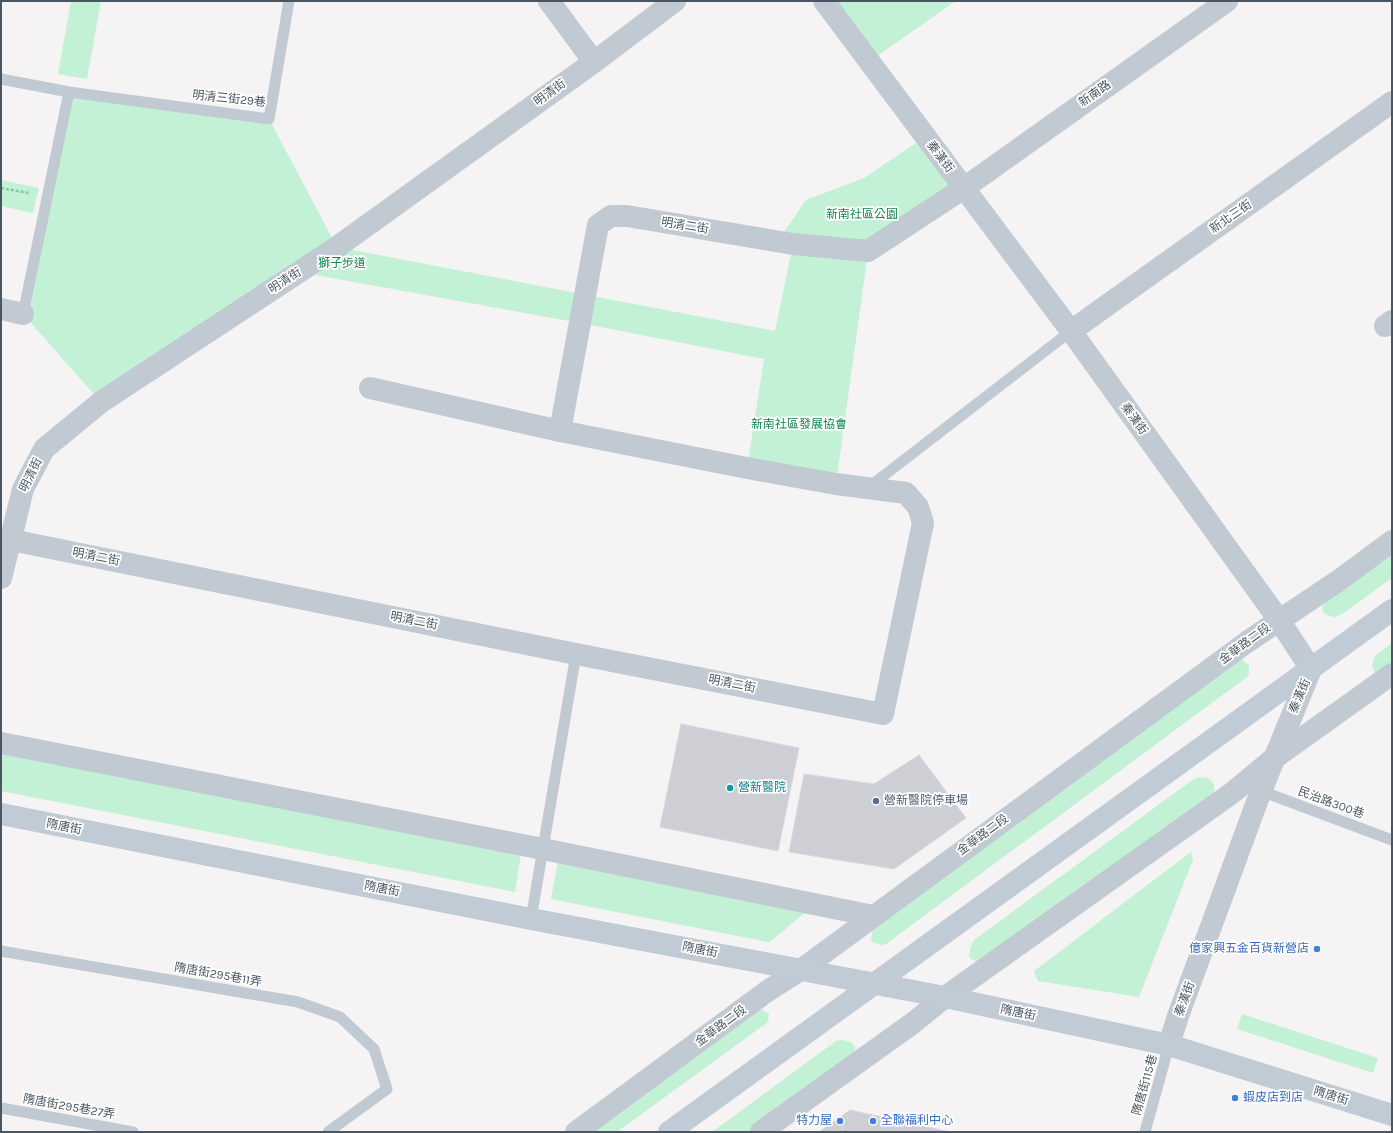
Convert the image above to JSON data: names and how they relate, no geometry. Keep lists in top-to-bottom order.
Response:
{
  "streets": {
    "street": [
      "明清街",
      "新南路",
      "秦漢街",
      "新北三街",
      "明清二街",
      "金華路二段",
      "隋唐街"
    ],
    "lane": [
      "明清三街29巷",
      "民治路300巷",
      "隋唐街295巷11弄",
      "隋唐街115巷",
      "隋唐街295巷27弄"
    ]
  },
  "crossings": [
    ["明清街", "明清二街"],
    ["新南路", "秦漢街"],
    ["新南路", "明清二街"],
    ["秦漢街", "新北三街"],
    ["秦漢街", "明清二街"],
    ["秦漢街", "金華路二段"],
    ["秦漢街", "民治路300巷"],
    ["秦漢街", "隋唐街"],
    ["秦漢街", "隋唐街115巷"],
    ["金華路二段", "隋唐街"],
    ["隋唐街", "隋唐街115巷"]
  ],
  "parks": ["新南社區公園", "獅子步道", "新南社區發展協會"],
  "places": [
    "營新醫院",
    "營新醫院停車場",
    "億家興五金百貨新營店",
    "蝦皮店到店",
    "特力屋",
    "全聯福利中心"
  ]
}
